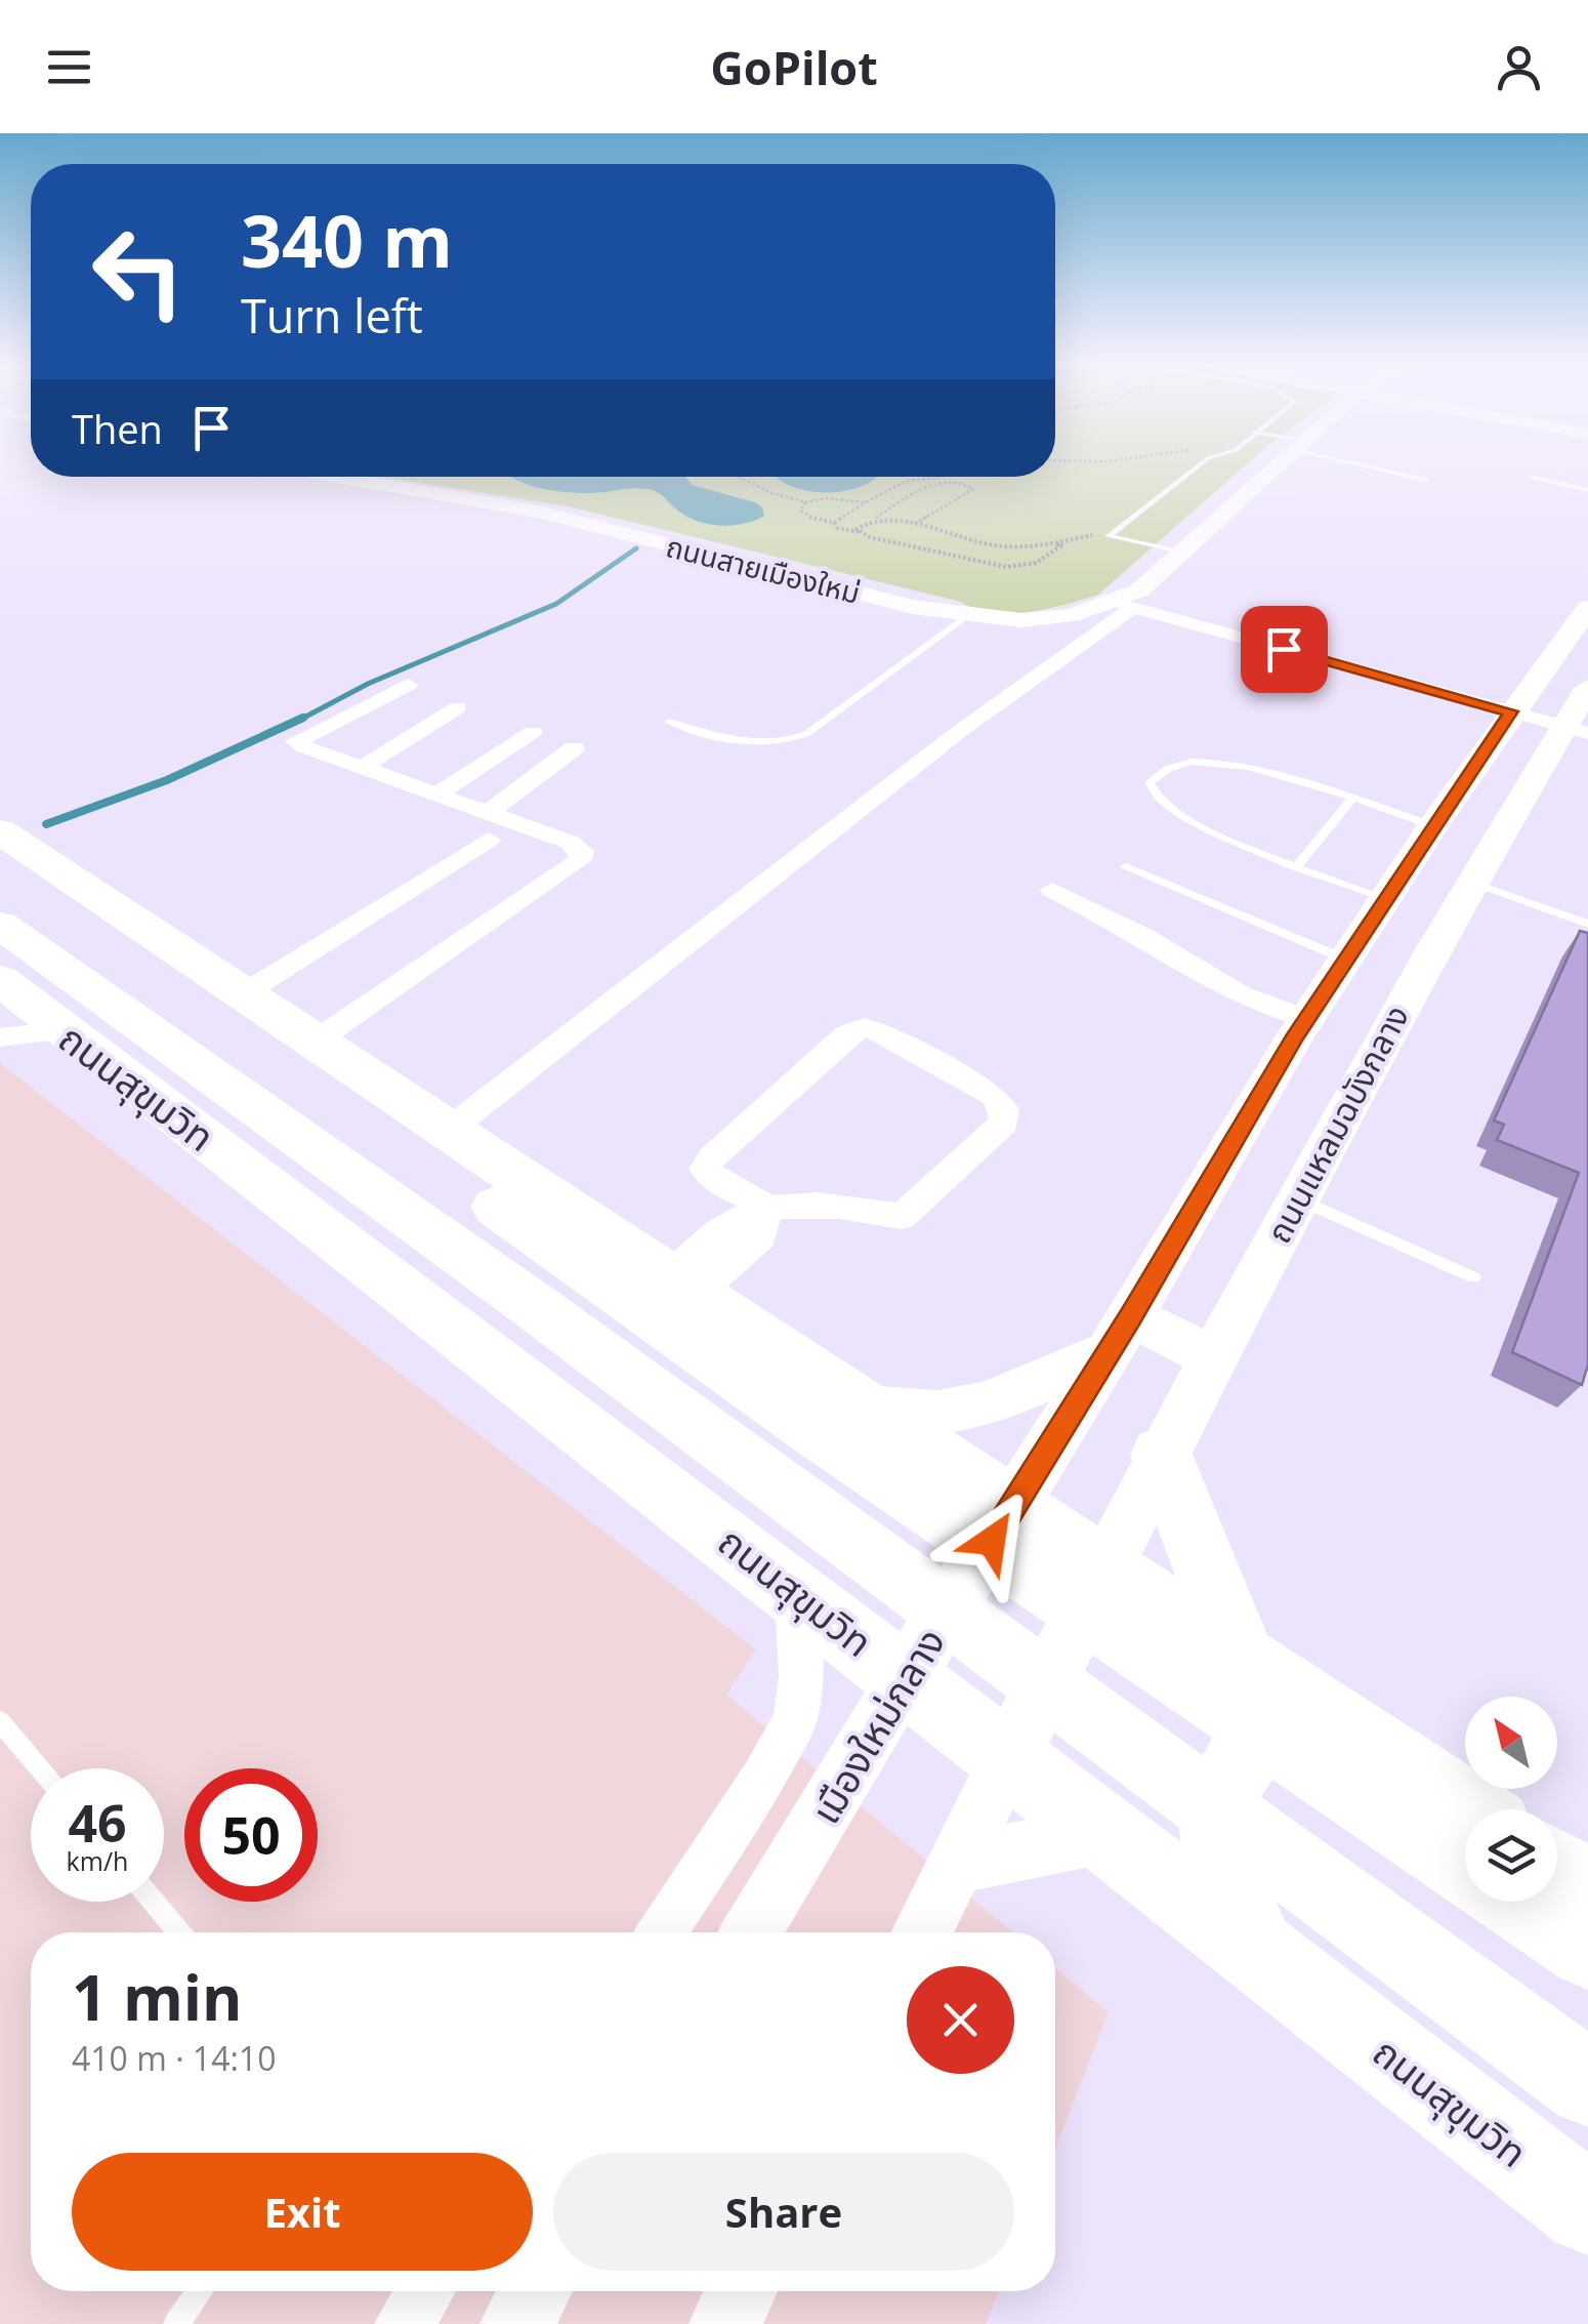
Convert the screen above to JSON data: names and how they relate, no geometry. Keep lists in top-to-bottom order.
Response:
{
  "streets": {
    "highway": ["ถนนสุขุมวิท"],
    "main road": ["ถนนแหลมฉบังกลาง", "เมืองใหม่กลาง"],
    "street": ["ถนนสายเมืองใหม่"]
  },
  "crossings": [
    ["ถนนสุขุมวิท", "เมืองใหม่กลาง"]
  ],
  "north": "top left",
  "page": {
    "header": "GoPilot",
    "turn": ["340 m", "Turn left"],
    "then": "Then",
    "speed": "46 km/h",
    "limit": "50",
    "heading": ["1 min", "410 m · 14:10"],
    "buttons": ["Exit", "Share"]
  }
}
